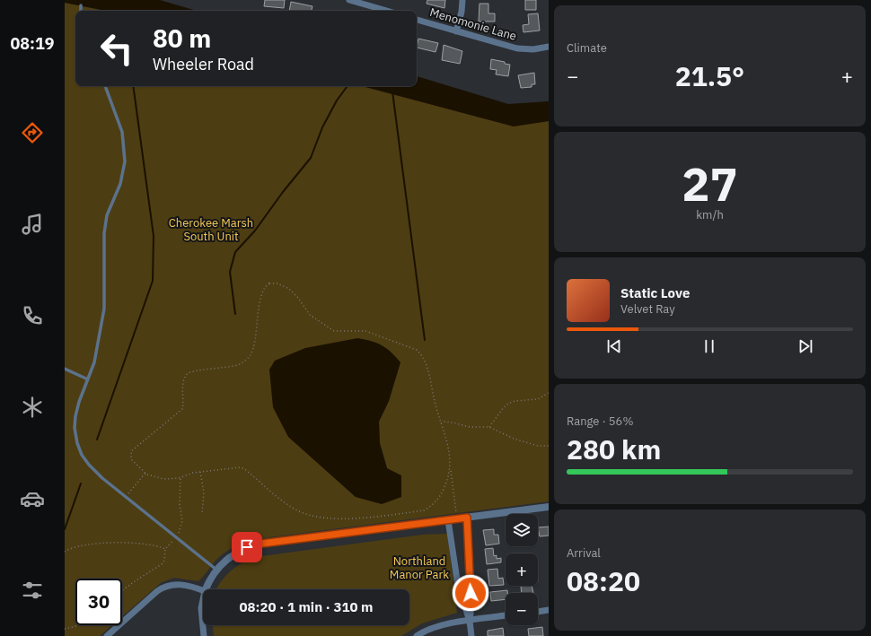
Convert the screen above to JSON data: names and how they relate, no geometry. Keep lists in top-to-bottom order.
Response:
{
  "streets": {
    "street": ["Menomonie Lane"]
  },
  "parks": ["Cherokee Marsh South Unit", "Northland Manor Park"],
  "page": {
    "tabs": "08:19",
    "tile": [
      "Climate",
      ["27", "km/h"],
      ["Range · 56%", "280 km"],
      ["Arrival", "08:20"]
    ],
    "turn": ["80 m", "Wheeler Road"],
    "heat": ["−", "21.5°", "+"],
    "song": ["Static Love", "Velvet Ray"],
    "map_buttons": ["+", "−"],
    "limit": "30",
    "trip": "08:20 · 1 min · 310 m"
  }
}
